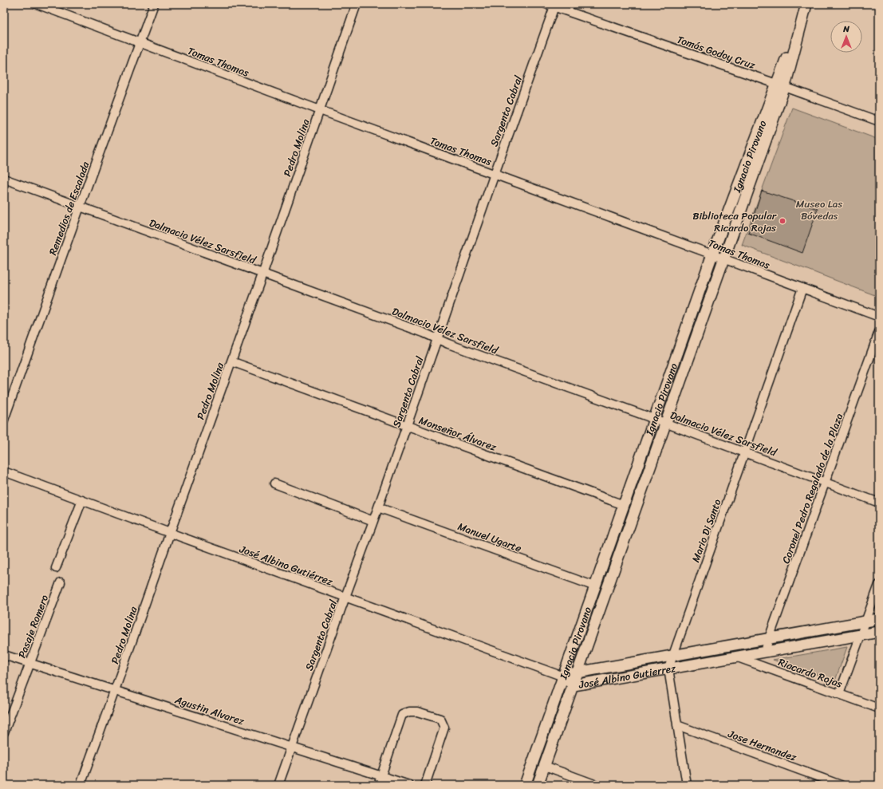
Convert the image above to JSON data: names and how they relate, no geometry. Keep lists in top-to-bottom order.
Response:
{
  "streets": {
    "street": [
      "Tomás Godoy Cruz",
      "Tomas Thomas",
      "Sargento Cabral",
      "Pedro Molina",
      "Ignacio Pirovano",
      "Remedios de Escalada",
      "Dalmacio Vélez Sarsfield",
      "Monseñor Álvarez",
      "Coronel Pedro Regalado de la Plaza",
      "Mario Di Santo",
      "Manuel Ugarte",
      "José Albino Gutiérrez",
      "Pasaje Romero",
      "Riacardo Rojas",
      "José Albino Gutierrez",
      "Agustin Alvarez",
      "Jose Hernandez"
    ]
  },
  "crossings": [
    ["Tomás Godoy Cruz", "Sargento Cabral"],
    ["Tomás Godoy Cruz", "Ignacio Pirovano"],
    ["Tomas Thomas", "Sargento Cabral"],
    ["Tomas Thomas", "Pedro Molina"],
    ["Tomas Thomas", "Ignacio Pirovano"],
    ["Tomas Thomas", "Remedios de Escalada"],
    ["Tomas Thomas", "Mario Di Santo"],
    ["Sargento Cabral", "Dalmacio Vélez Sarsfield"],
    ["Sargento Cabral", "Monseñor Álvarez"],
    ["Sargento Cabral", "Manuel Ugarte"],
    ["Sargento Cabral", "José Albino Gutiérrez"],
    ["Sargento Cabral", "Agustin Alvarez"],
    ["Pedro Molina", "Dalmacio Vélez Sarsfield"],
    ["Pedro Molina", "Monseñor Álvarez"],
    ["Pedro Molina", "José Albino Gutiérrez"],
    ["Pedro Molina", "Agustin Alvarez"],
    ["Ignacio Pirovano", "Dalmacio Vélez Sarsfield"],
    ["Ignacio Pirovano", "Monseñor Álvarez"],
    ["Ignacio Pirovano", "Manuel Ugarte"],
    ["Ignacio Pirovano", "José Albino Gutiérrez"],
    ["Ignacio Pirovano", "José Albino Gutierrez"],
    ["Remedios de Escalada", "Dalmacio Vélez Sarsfield"],
    ["Dalmacio Vélez Sarsfield", "Coronel Pedro Regalado de la Plaza"],
    ["Dalmacio Vélez Sarsfield", "Mario Di Santo"],
    ["Coronel Pedro Regalado de la Plaza", "José Albino Gutierrez"],
    ["Mario Di Santo", "José Albino Gutierrez"],
    ["Mario Di Santo", "Jose Hernandez"],
    ["José Albino Gutiérrez", "José Albino Gutierrez"],
    ["Pasaje Romero", "Agustin Alvarez"],
    ["Riacardo Rojas", "José Albino Gutierrez"]
  ],
  "parks": ["Museo Las Bóvedas"],
  "places": ["Biblioteca Popular Ricardo Rojas"],
  "north": "top"
}
